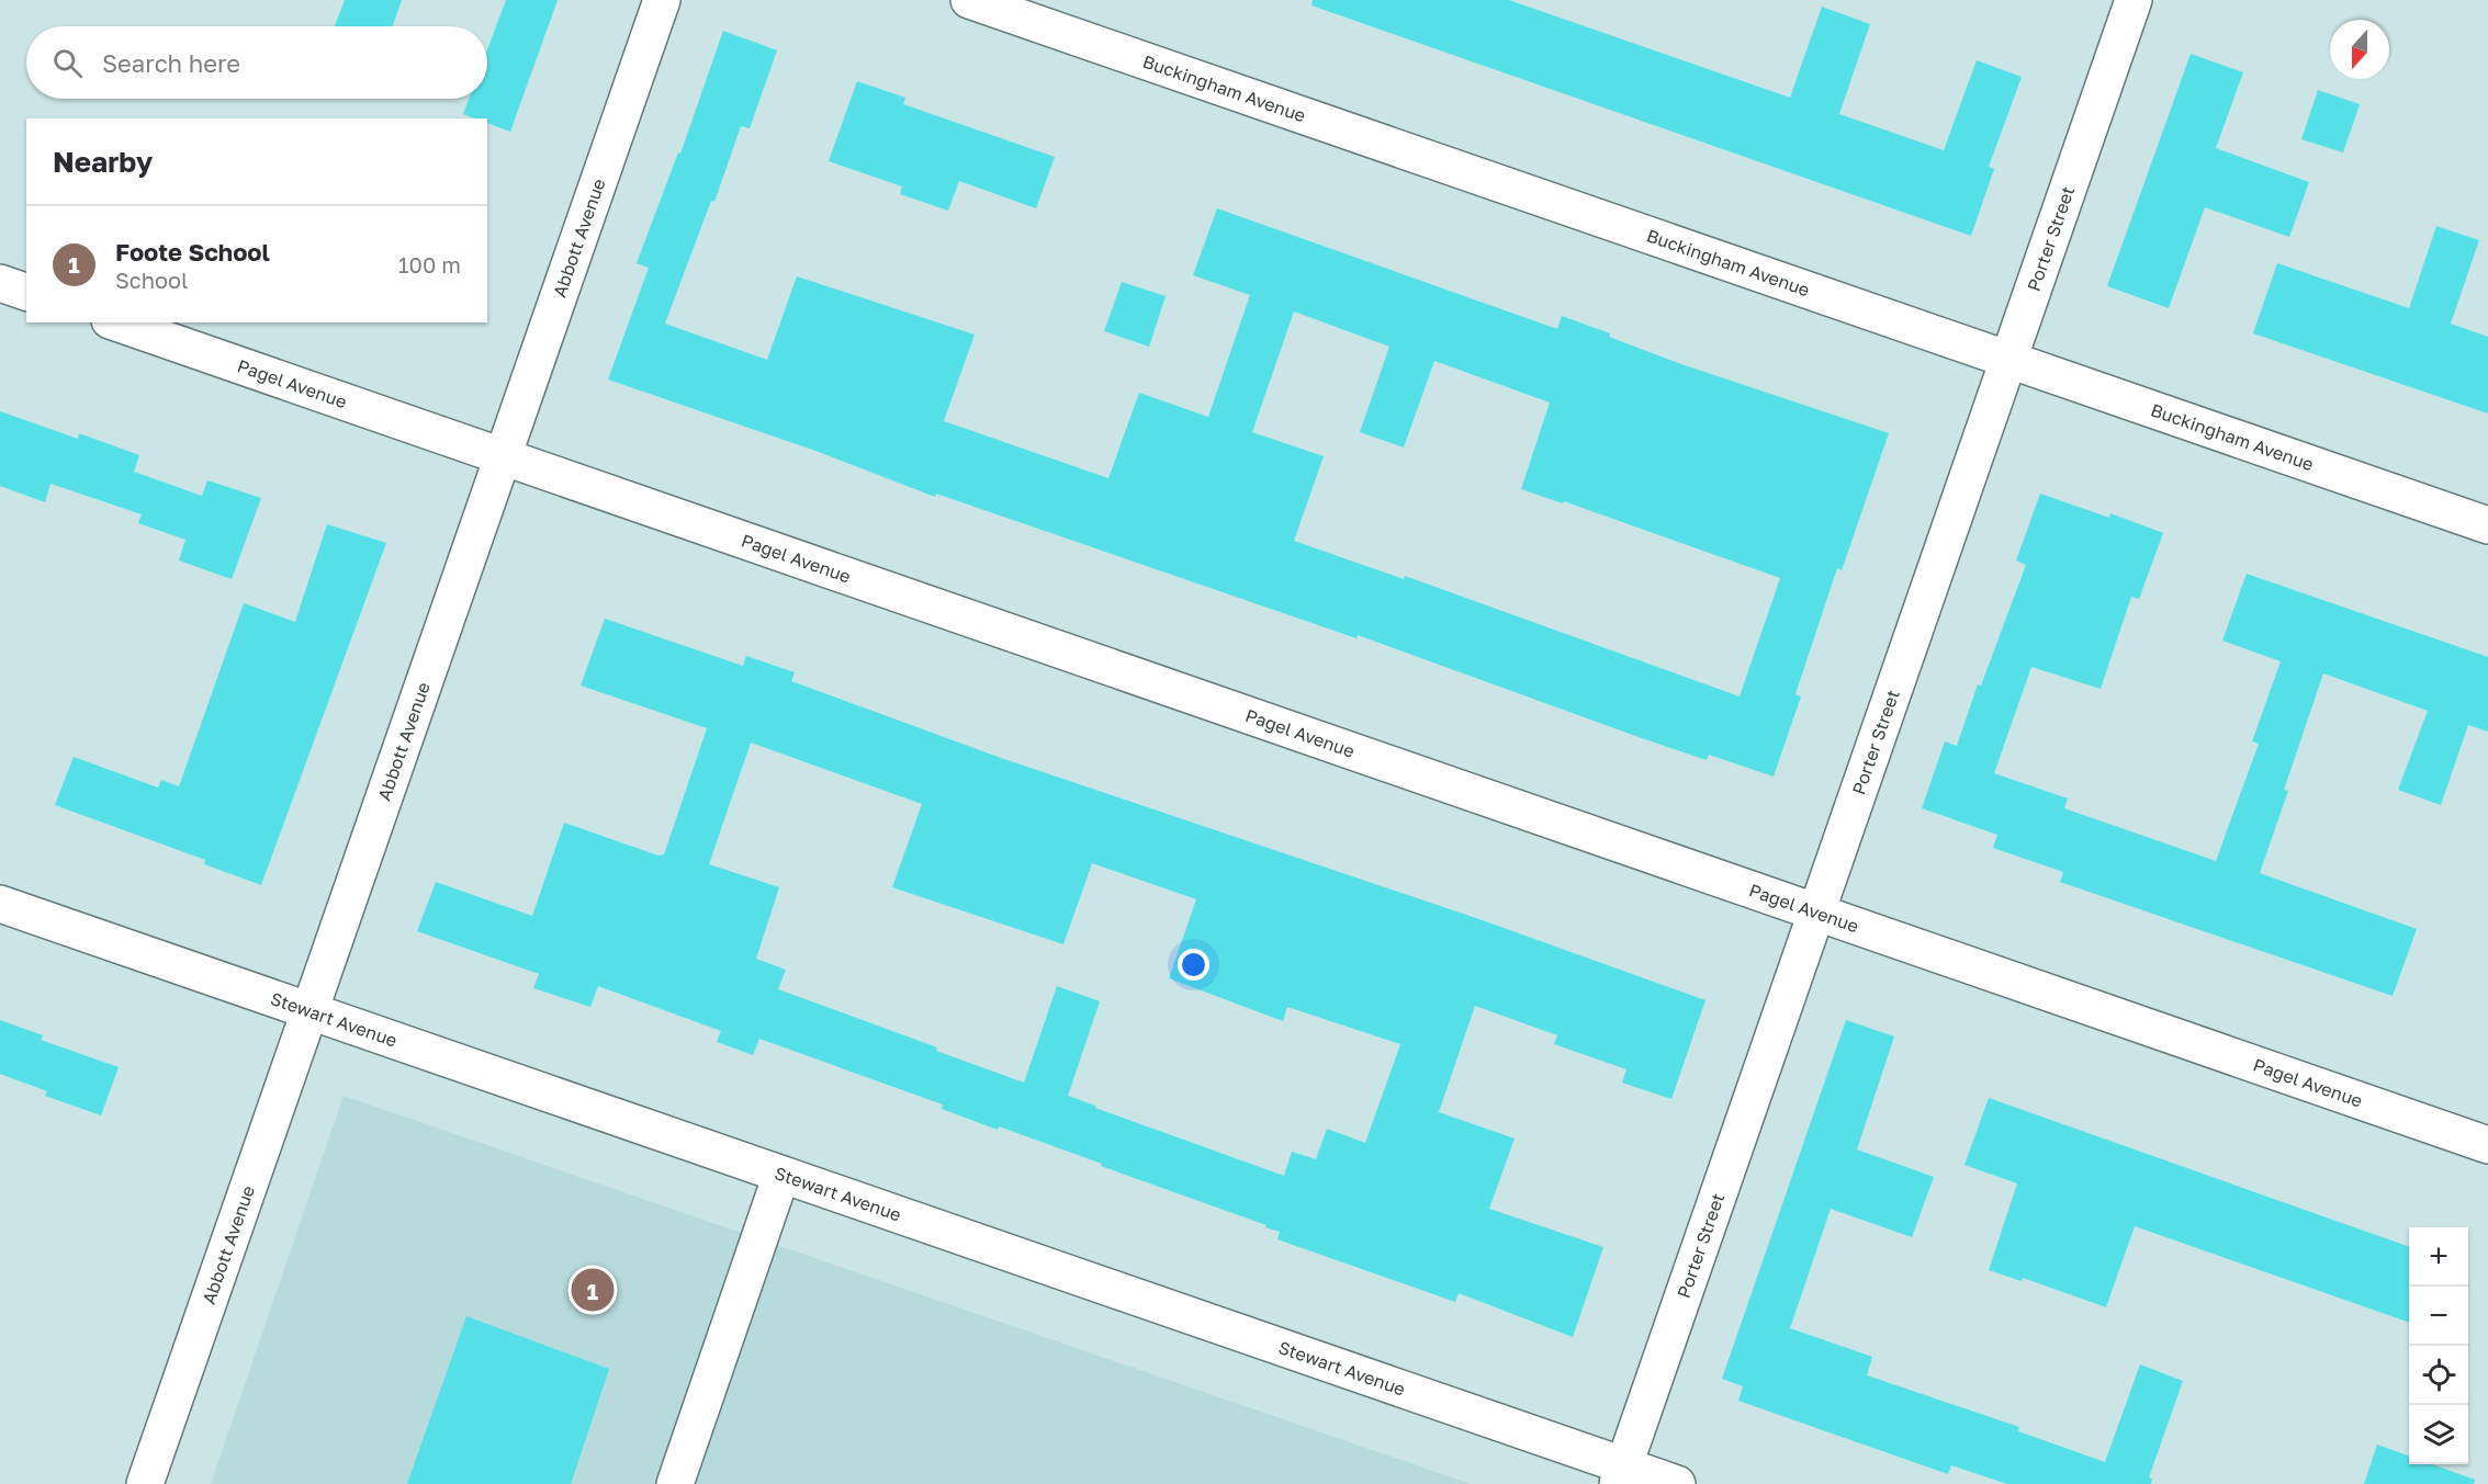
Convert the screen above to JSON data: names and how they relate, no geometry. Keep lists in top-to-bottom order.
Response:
{
  "streets": {
    "street": [
      "Buckingham Avenue",
      "Abbott Avenue",
      "Porter Street",
      "Pagel Avenue",
      "Stewart Avenue"
    ]
  },
  "crossings": [
    ["Buckingham Avenue", "Porter Street"],
    ["Abbott Avenue", "Pagel Avenue"],
    ["Abbott Avenue", "Stewart Avenue"],
    ["Porter Street", "Pagel Avenue"],
    ["Porter Street", "Stewart Avenue"]
  ],
  "north": "bottom",
  "page": {
    "search": "Search here",
    "heading": "Nearby",
    "list": [
      {
        "mark": "1",
        "name": "Foote School",
        "note": "School",
        "value": "100 m"
      }
    ],
    "map_buttons": ["+", "−"],
    "pins": "1"
  }
}
